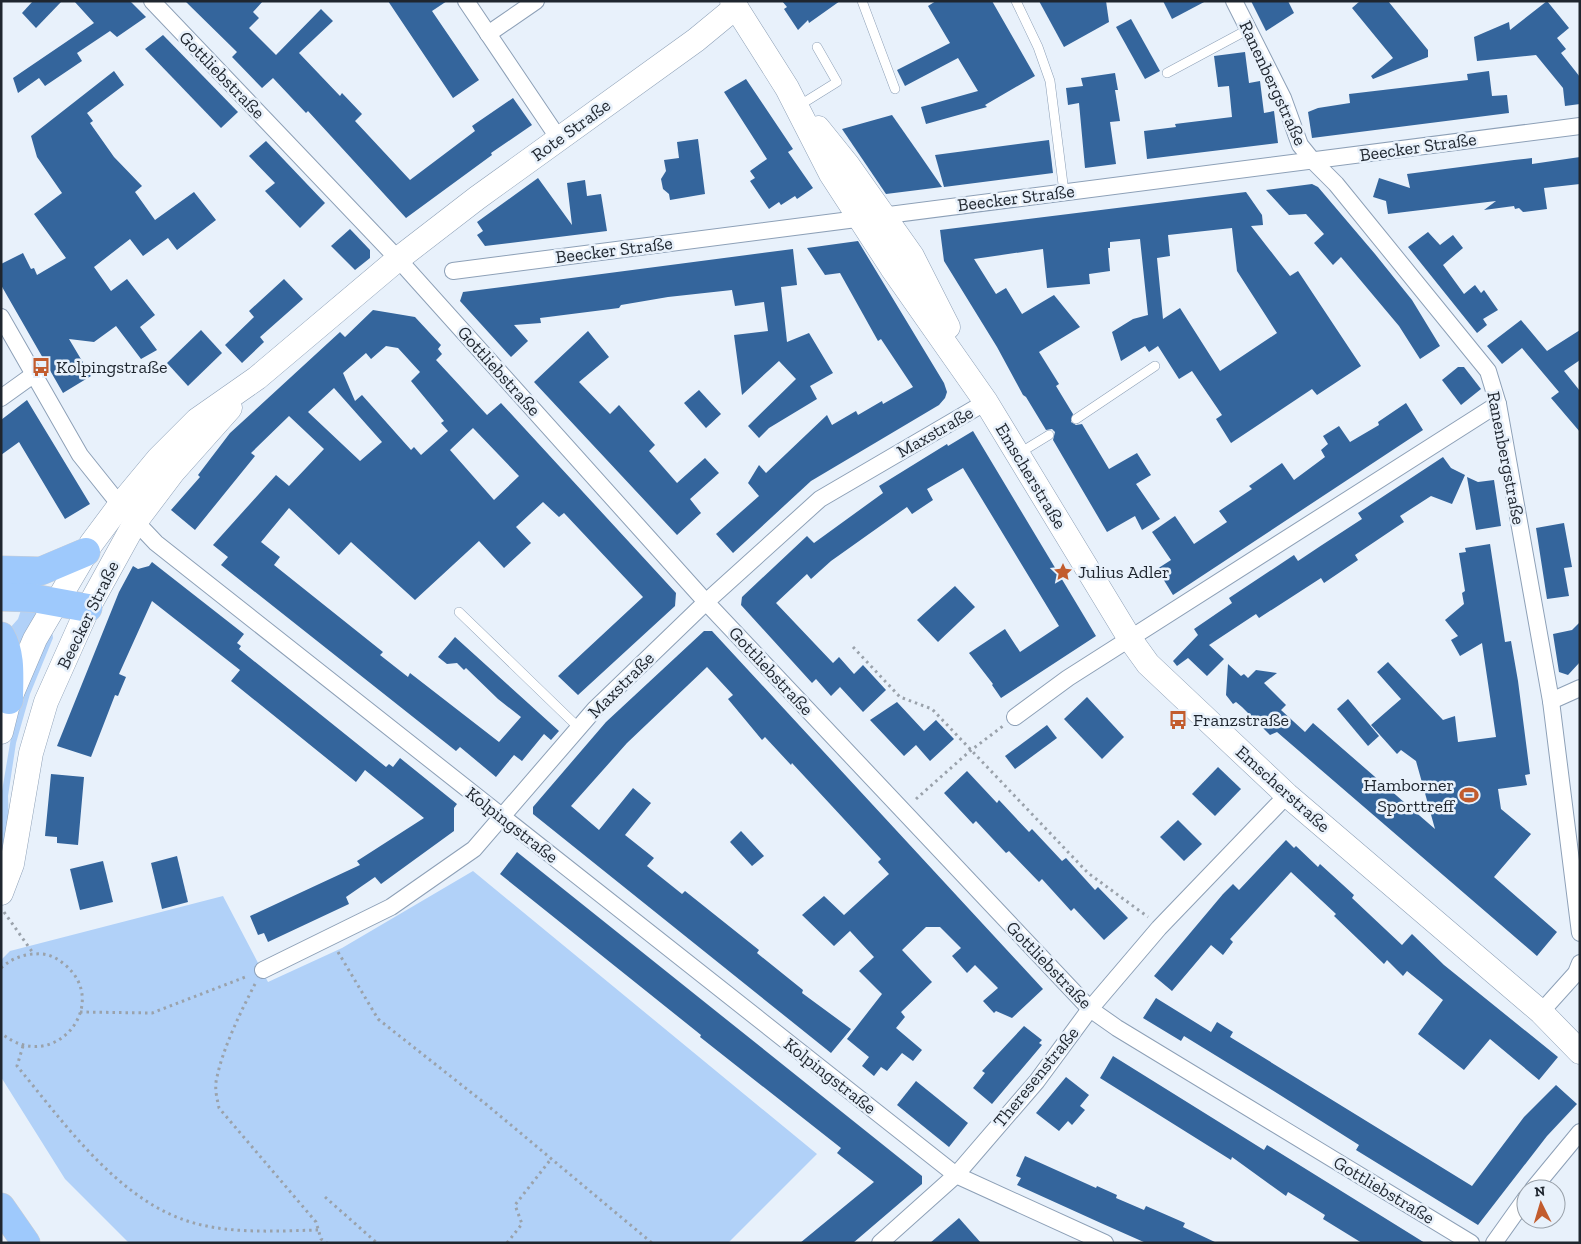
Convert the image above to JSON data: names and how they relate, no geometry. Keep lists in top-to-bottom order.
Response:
{
  "streets": {
    "street": [
      "Gottliebstraße",
      "Ranenbergstraße",
      "Rote Straße",
      "Beecker Straße",
      "Maxstraße",
      "Emscherstraße",
      "Kolpingstraße",
      "Theresenstraße"
    ]
  },
  "crossings": [
    ["Gottliebstraße", "Rote Straße"],
    ["Gottliebstraße", "Beecker Straße"],
    ["Gottliebstraße", "Maxstraße"],
    ["Gottliebstraße", "Theresenstraße"],
    ["Ranenbergstraße", "Beecker Straße"],
    ["Rote Straße", "Beecker Straße"],
    ["Rote Straße", "Emscherstraße"],
    ["Beecker Straße", "Emscherstraße"],
    ["Beecker Straße", "Kolpingstraße"],
    ["Maxstraße", "Emscherstraße"],
    ["Maxstraße", "Kolpingstraße"],
    ["Emscherstraße", "Theresenstraße"],
    ["Kolpingstraße", "Theresenstraße"]
  ],
  "places": {
    "bus stop": ["Kolpingstraße", "Franzstraße"],
    "place": ["Julius Adler"],
    "sports": ["Hamborner Sporttreff"]
  },
  "north": "top"
}
